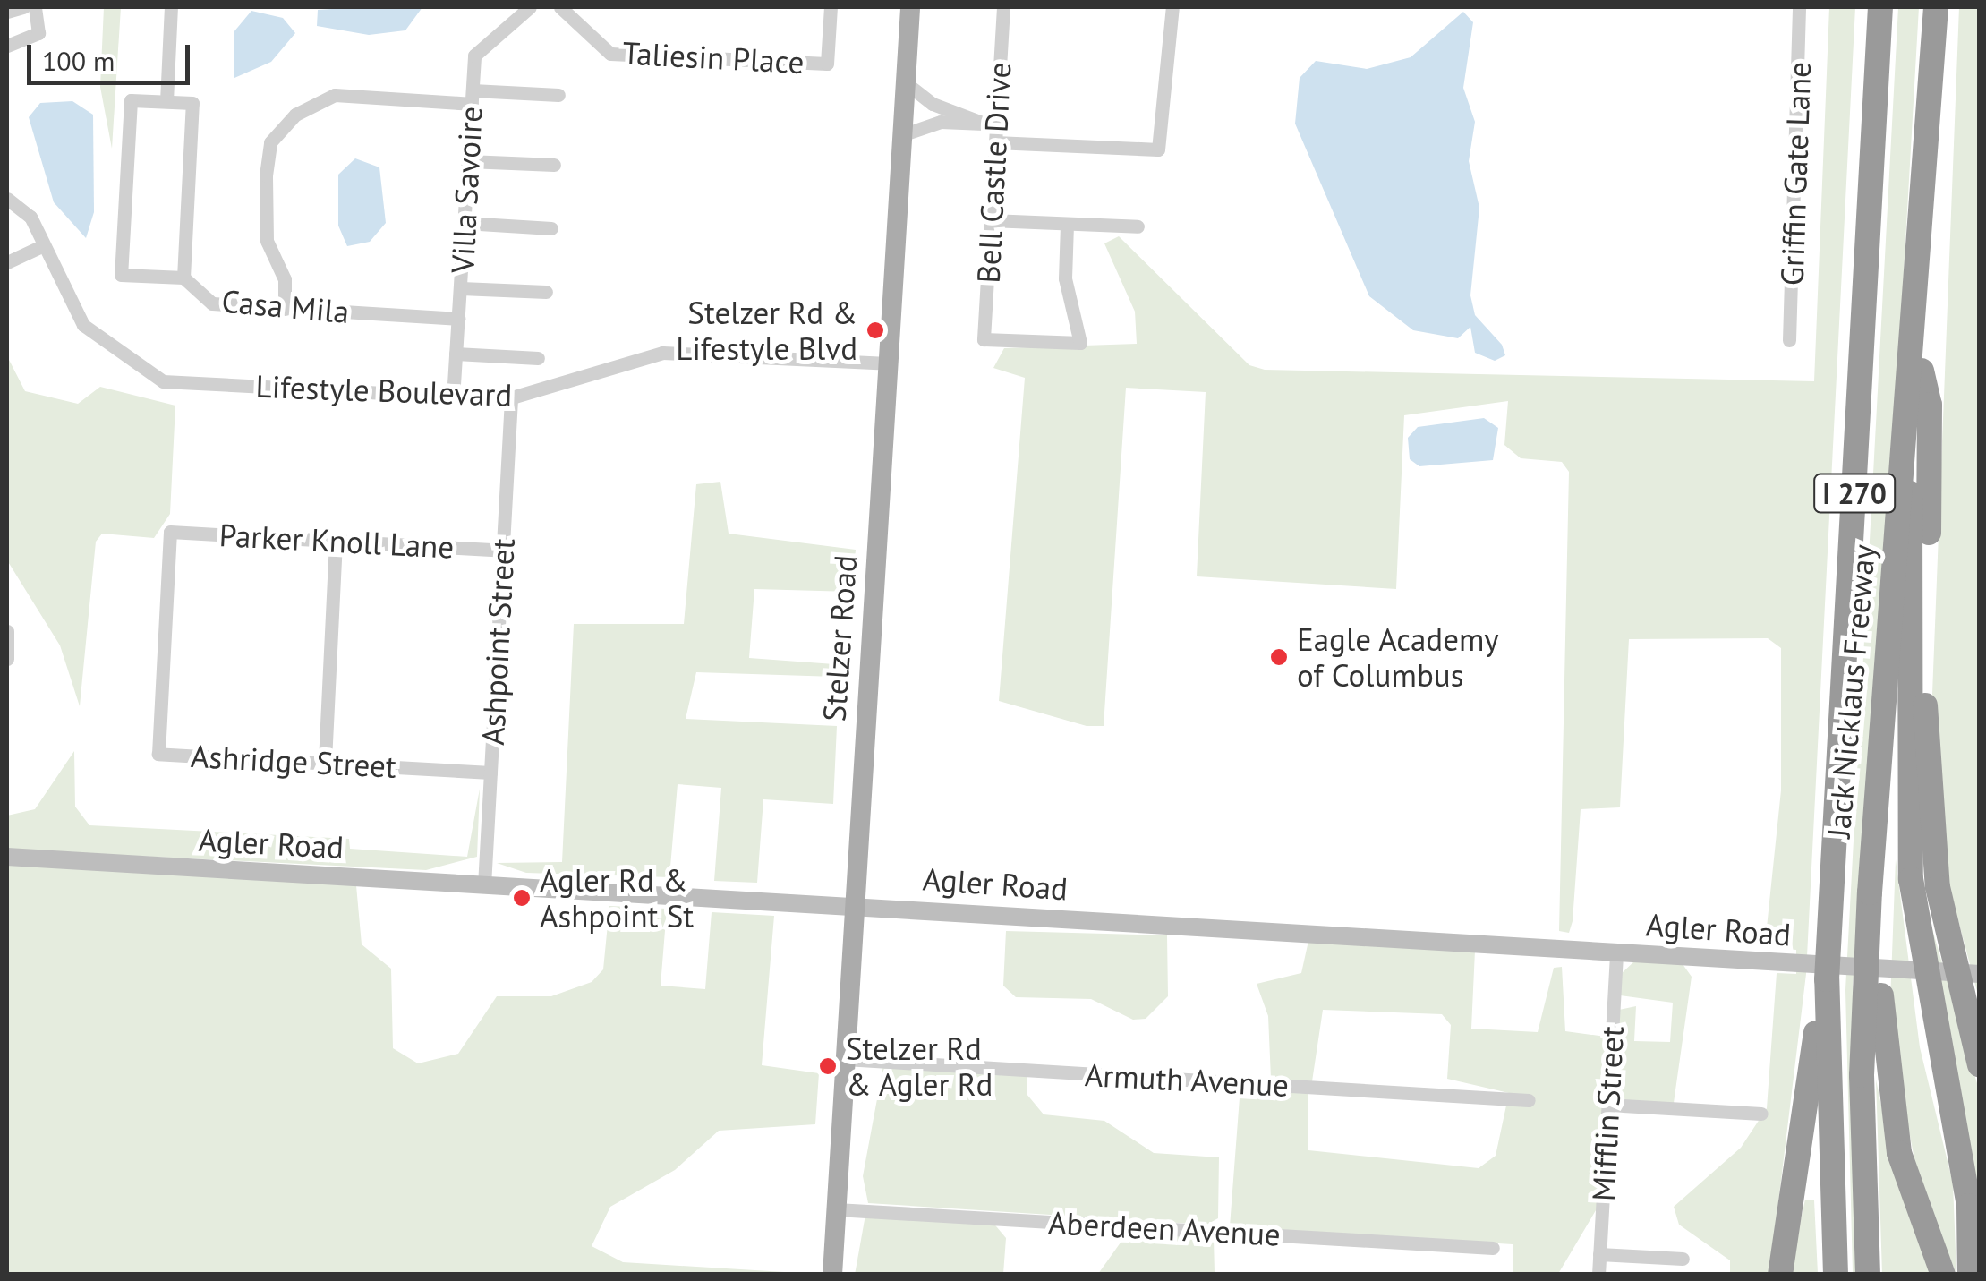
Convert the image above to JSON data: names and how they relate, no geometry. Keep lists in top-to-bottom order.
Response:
{
  "streets": {
    "highway": ["I 270", "Jack Nicklaus Freeway"],
    "main road": ["Stelzer Road", "Agler Road"],
    "street": [
      "Taliesin Place",
      "Bell Castle Drive",
      "Griffin Gate Lane",
      "Villa Savoire",
      "Casa Mila",
      "Lifestyle Boulevard",
      "Parker Knoll Lane",
      "Ashpoint Street",
      "Ashridge Street",
      "Armuth Avenue",
      "Mifflin Street",
      "Aberdeen Avenue"
    ]
  },
  "crossings": [
    ["Villa Savoire", "Casa Mila"],
    ["Villa Savoire", "Lifestyle Boulevard"],
    ["Lifestyle Boulevard", "Stelzer Road"],
    ["Lifestyle Boulevard", "Ashpoint Street"],
    ["Parker Knoll Lane", "Ashpoint Street"],
    ["Parker Knoll Lane", "Ashridge Street"],
    ["Stelzer Road", "Agler Road"],
    ["Stelzer Road", "Armuth Avenue"],
    ["Stelzer Road", "Aberdeen Avenue"],
    ["Ashpoint Street", "Ashridge Street"],
    ["Ashpoint Street", "Agler Road"],
    ["Agler Road", "Mifflin Street"]
  ],
  "places": [
    "Stelzer Rd & Lifestyle Blvd",
    "Eagle Academy of Columbus",
    "Agler Rd & Ashpoint St",
    "Stelzer Rd & Agler Rd"
  ],
  "scale_bar": "100 m"
}
